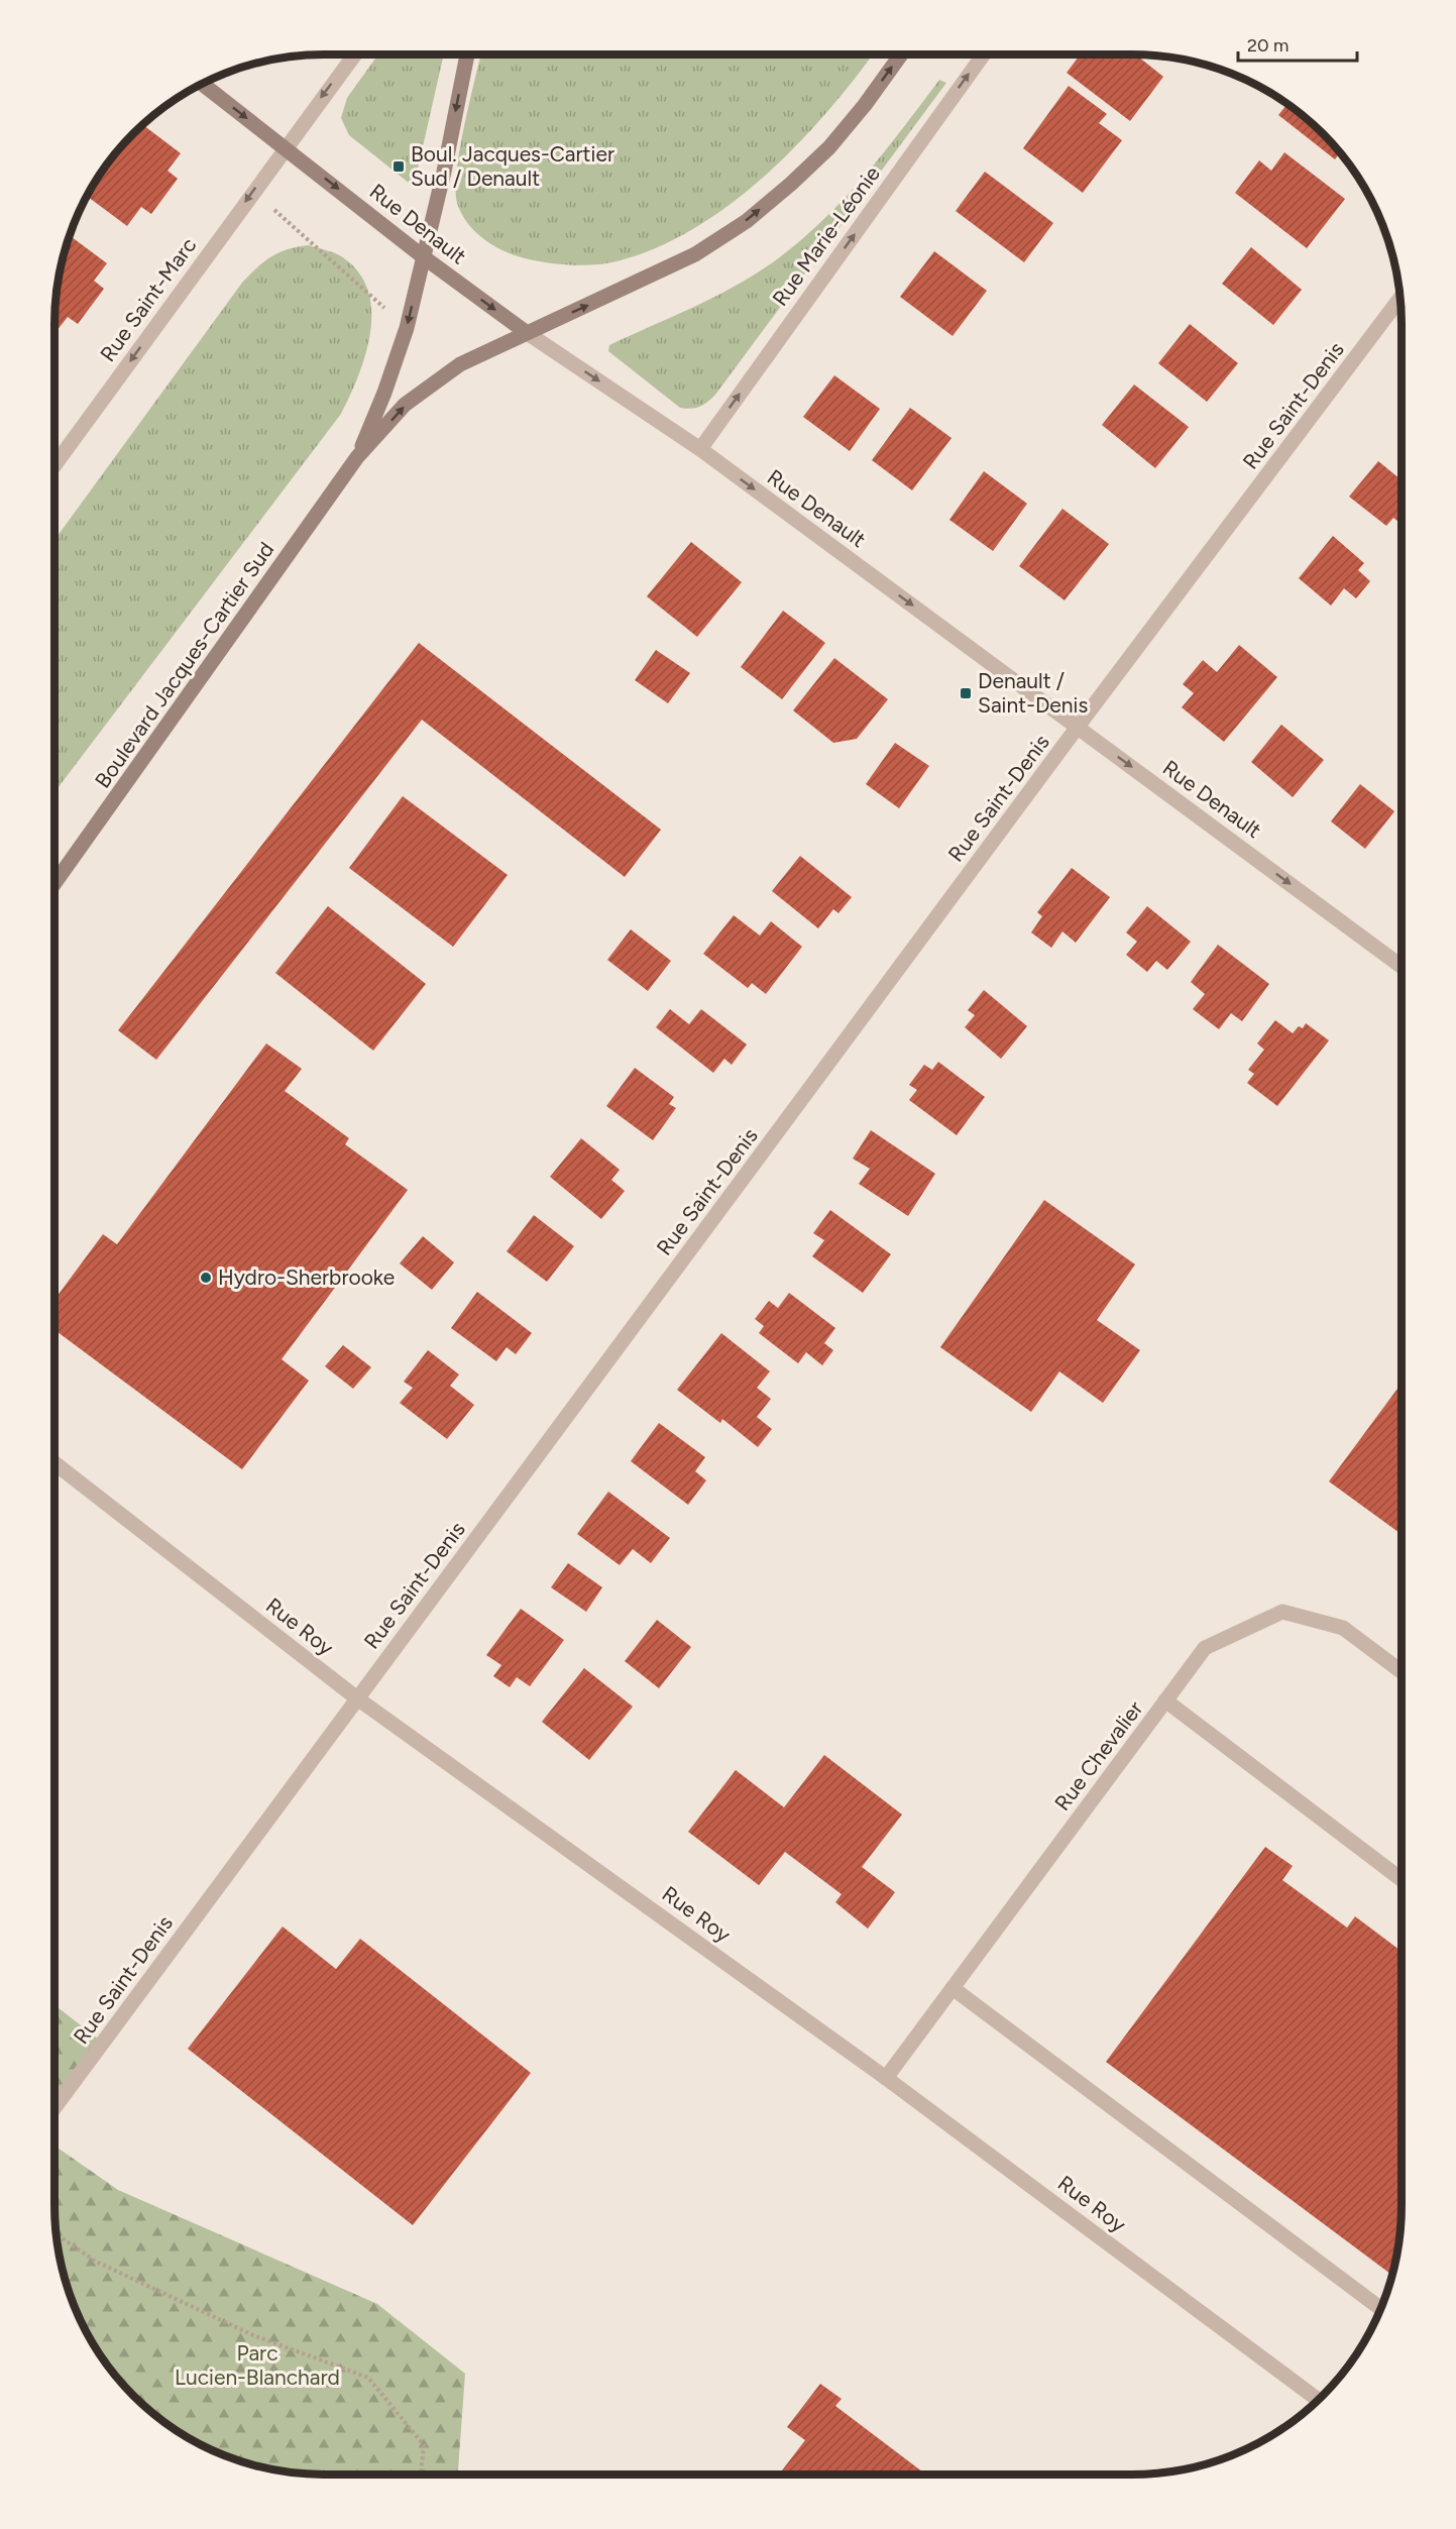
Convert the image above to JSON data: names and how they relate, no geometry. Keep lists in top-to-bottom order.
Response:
{
  "streets": {
    "main road": ["Rue Denault", "Boulevard Jacques-Cartier Sud"],
    "street": [
      "Rue Marie-Léonie",
      "Rue Saint-Marc",
      "Rue Saint-Denis",
      "Rue Roy",
      "Rue Chevalier"
    ]
  },
  "crossings": [
    ["Rue Denault", "Rue Marie-Léonie"],
    ["Rue Denault", "Rue Saint-Marc"],
    ["Rue Denault", "Rue Saint-Denis"],
    ["Rue Denault", "Boulevard Jacques-Cartier Sud"],
    ["Rue Saint-Denis", "Rue Roy"],
    ["Rue Roy", "Rue Chevalier"]
  ],
  "one_way": ["Rue Denault", "Rue Marie-Léonie", "Rue Saint-Marc"],
  "parks": ["Parc Lucien-Blanchard"],
  "places": {
    "transit": ["Boul. Jacques-Cartier Sud / Denault", "Denault / Saint-Denis"],
    "other": ["Hydro-Sherbrooke"]
  },
  "scale_bar": "20 m"
}
